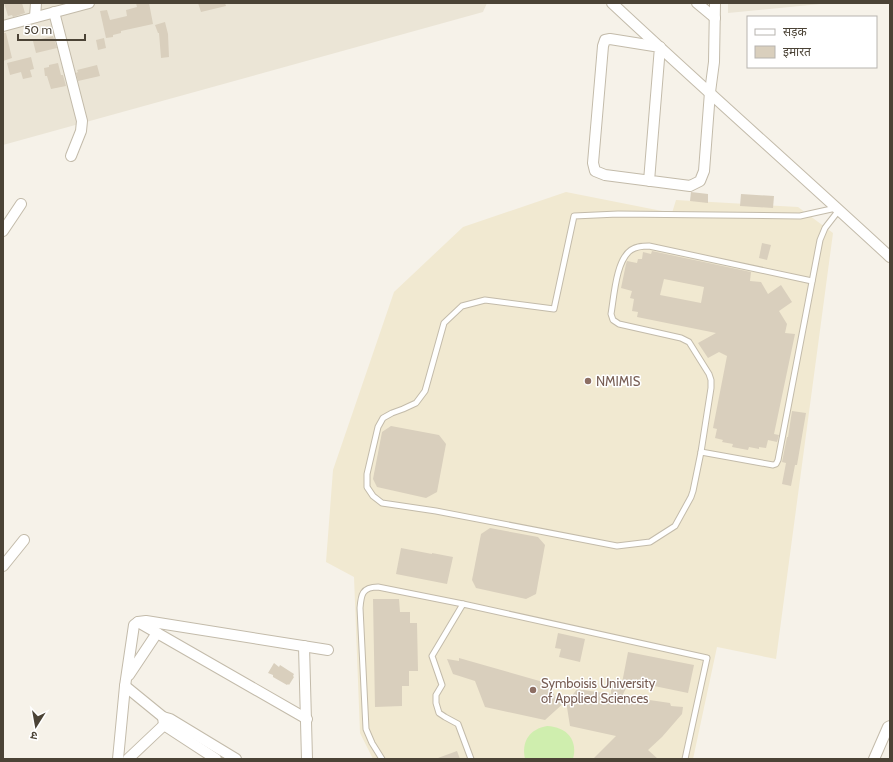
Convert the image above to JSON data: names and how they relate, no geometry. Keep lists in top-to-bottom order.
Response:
{
  "places": ["NMIMIS", "Symboisis University of Applied Sciences"],
  "legend": ["सड़क", "इमारत"],
  "scale_bar": "50 m",
  "north": "bottom"
}
